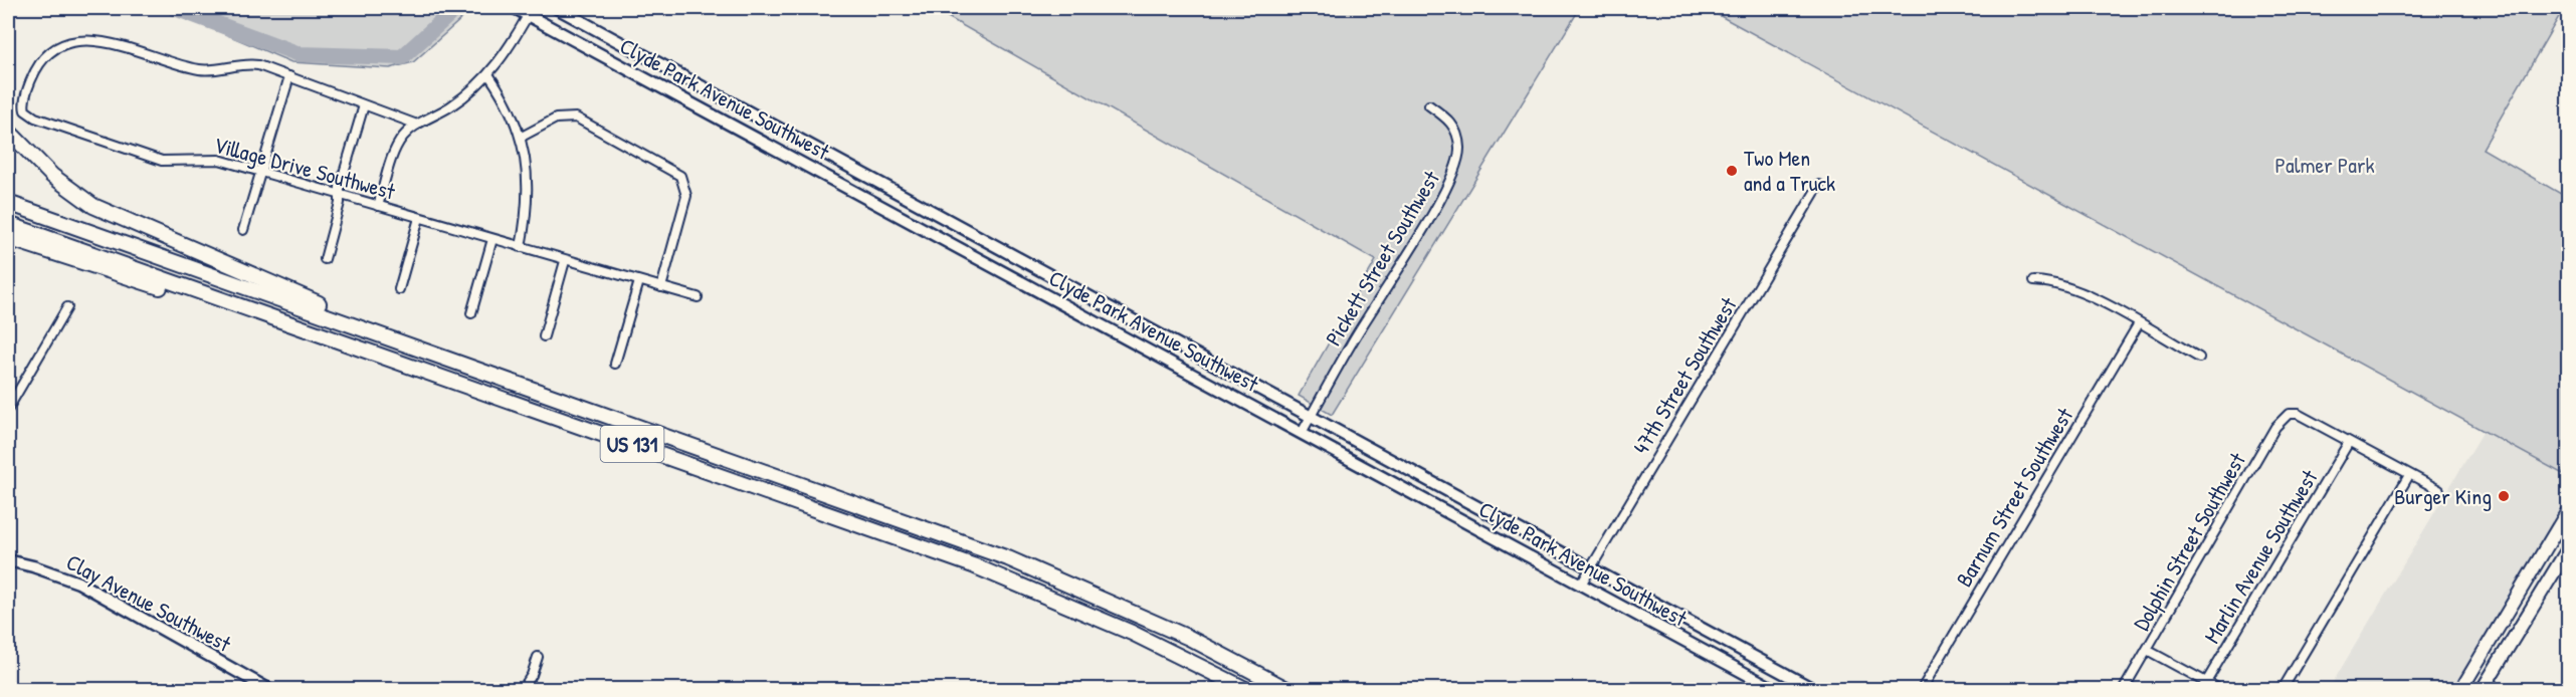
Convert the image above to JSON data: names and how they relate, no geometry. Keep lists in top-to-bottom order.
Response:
{
  "streets": {
    "highway": ["US 131"],
    "main road": ["Clyde Park Avenue Southwest", "Clay Avenue Southwest"],
    "street": [
      "Village Drive Southwest",
      "Pickett Street Southwest",
      "47th Street Southwest",
      "Barnum Street Southwest",
      "Dolphin Street Southwest",
      "Marlin Avenue Southwest"
    ]
  },
  "crossings": [
    ["Clyde Park Avenue Southwest", "Pickett Street Southwest"],
    ["Clyde Park Avenue Southwest", "47th Street Southwest"],
    ["Dolphin Street Southwest", "Marlin Avenue Southwest"]
  ],
  "parks": ["Palmer Park"],
  "places": ["Two Men and a Truck", "Burger King"]
}
